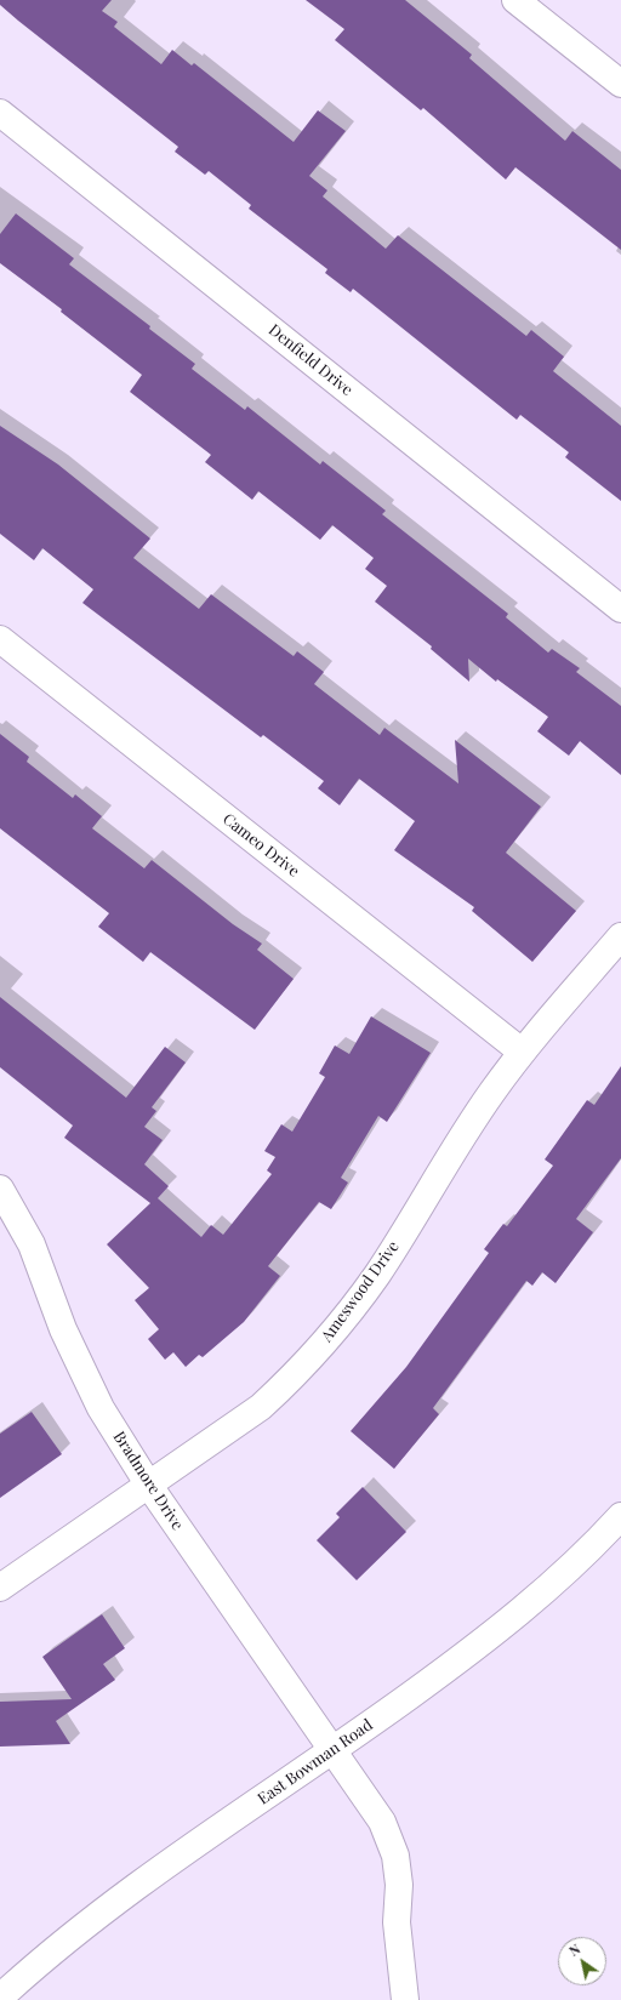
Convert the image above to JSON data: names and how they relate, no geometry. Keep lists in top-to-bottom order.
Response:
{
  "streets": {
    "street": [
      "Denfield Drive",
      "Cameo Drive",
      "Ameswood Drive",
      "Bradmore Drive",
      "East Bowman Road"
    ]
  },
  "crossings": [
    ["Cameo Drive", "Ameswood Drive"],
    ["Ameswood Drive", "Bradmore Drive"],
    ["Bradmore Drive", "East Bowman Road"]
  ],
  "north": "top left"
}
